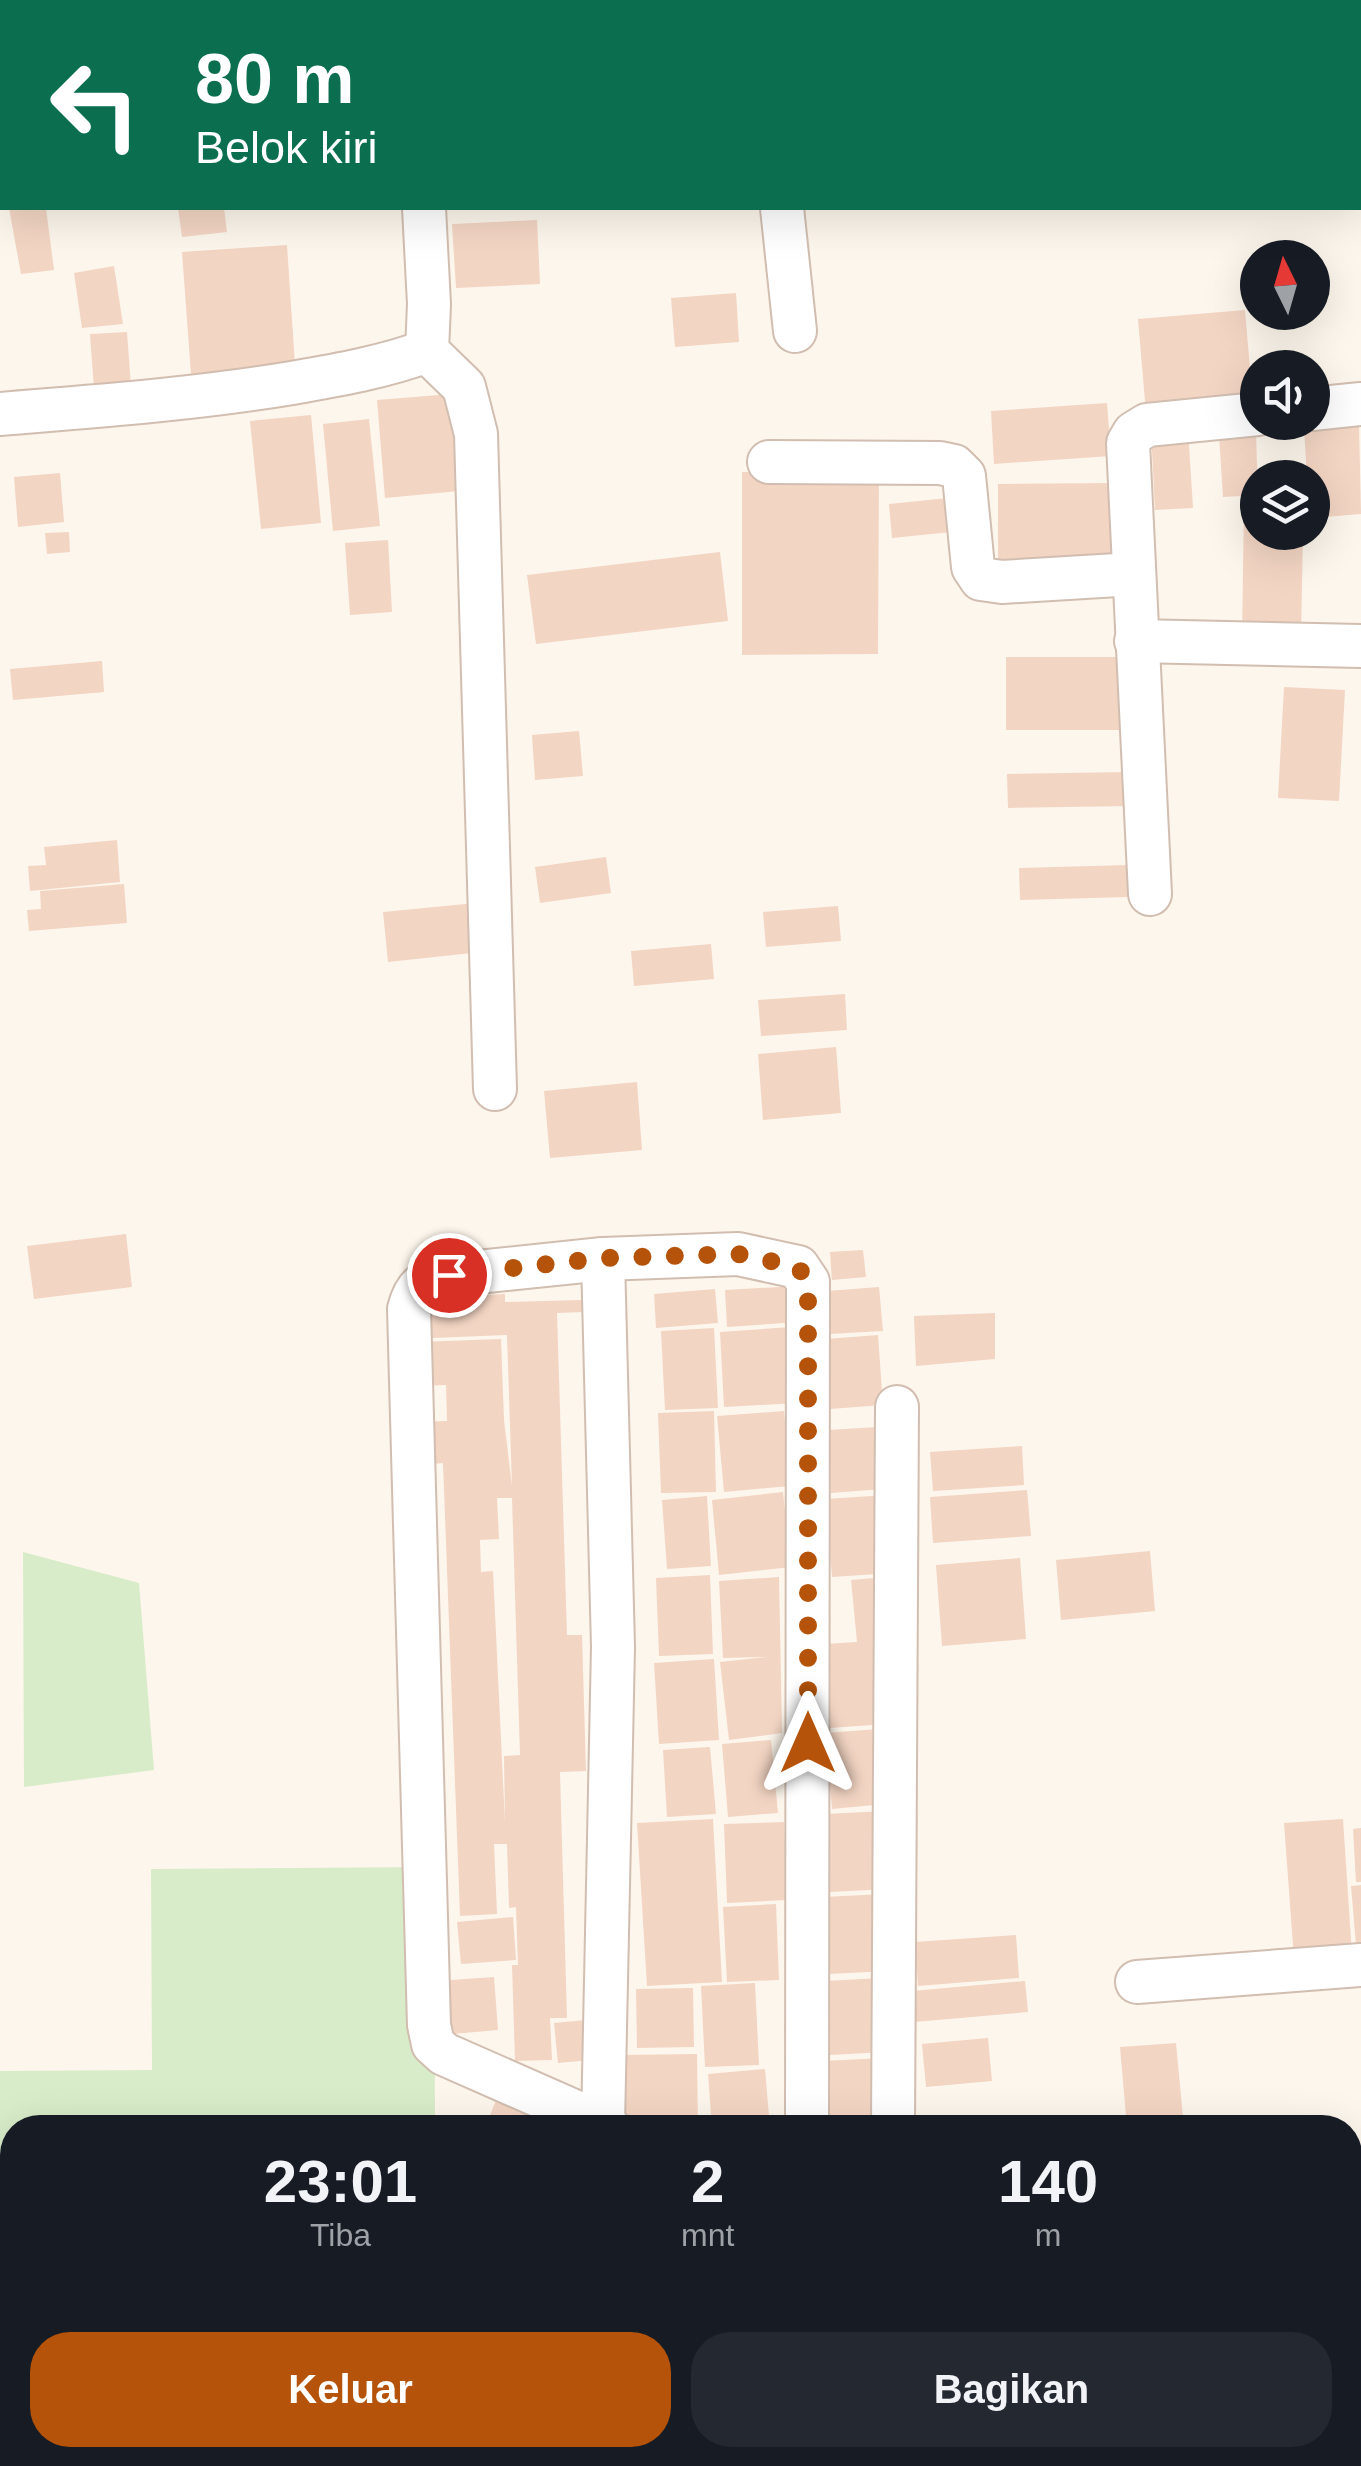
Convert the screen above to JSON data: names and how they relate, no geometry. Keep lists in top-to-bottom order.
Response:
{
  "north": "top",
  "page": {
    "turn": ["80 m", "Belok kiri"],
    "eta": [
      "23:01",
      "Tiba",
      "2",
      "mnt",
      "140",
      "m"
    ],
    "buttons": ["Keluar", "Bagikan"]
  }
}
